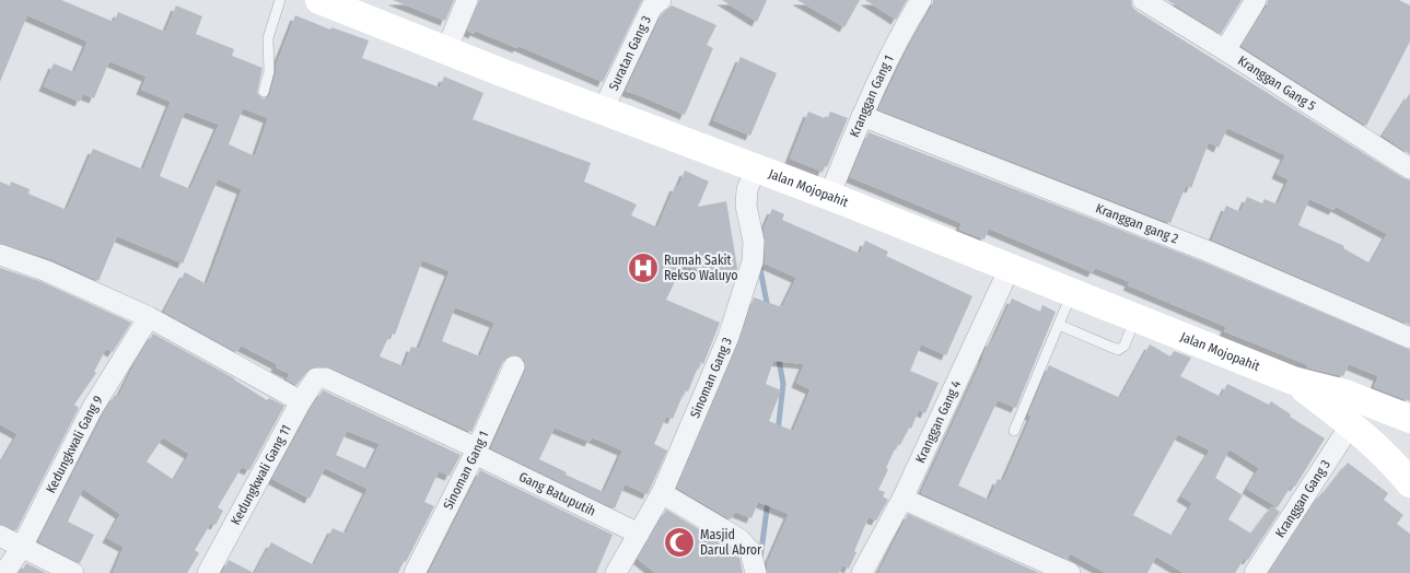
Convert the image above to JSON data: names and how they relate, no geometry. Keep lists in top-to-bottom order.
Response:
{
  "streets": {
    "main road": ["Jalan Mojopahit"],
    "street": [
      "Suratan Gang 3",
      "Kranggan Gang 5",
      "Kranggan Gang 1",
      "Kranggan gang 2",
      "Sinoman Gang 3",
      "Kranggan Gang 4",
      "Kedungkwali Gang 9",
      "Sinoman Gang 1",
      "Kedungkwali Gang 11",
      "Gang Batuputih",
      "Kranggan Gang 3"
    ]
  },
  "crossings": [
    ["Suratan Gang 3", "Jalan Mojopahit"],
    ["Kranggan Gang 1", "Jalan Mojopahit"],
    ["Kranggan Gang 1", "Kranggan gang 2"],
    ["Jalan Mojopahit", "Sinoman Gang 3"],
    ["Jalan Mojopahit", "Kranggan Gang 4"],
    ["Jalan Mojopahit", "Kranggan Gang 3"],
    ["Sinoman Gang 3", "Gang Batuputih"],
    ["Sinoman Gang 1", "Gang Batuputih"],
    ["Kedungkwali Gang 11", "Gang Batuputih"]
  ],
  "places": {
    "hospital": ["Rumah Sakit Rekso Waluyo"],
    "mosque": ["Masjid Darul Abror"]
  }
}
